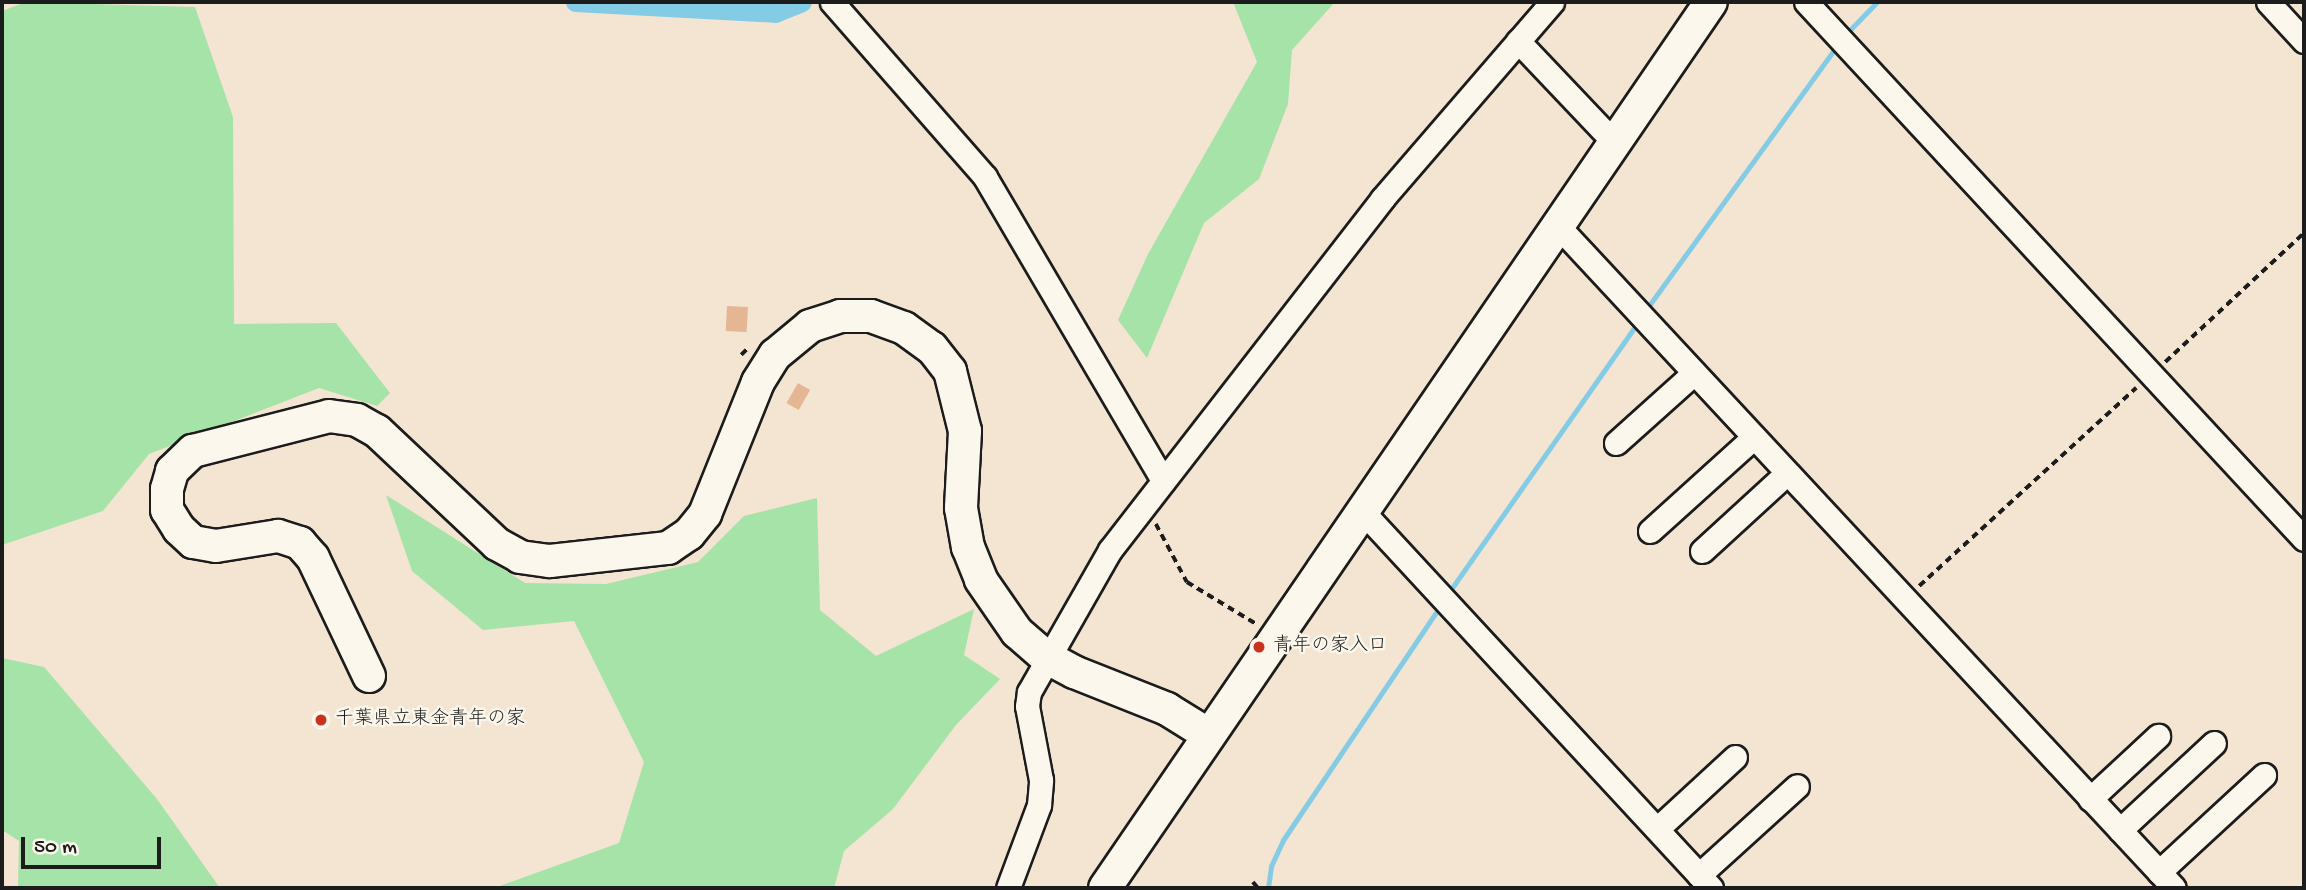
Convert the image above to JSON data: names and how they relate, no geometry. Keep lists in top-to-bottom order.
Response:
{
  "places": ["青年の家入口", "千葉県立東金青年の家"],
  "scale_bar": "50 m"
}
